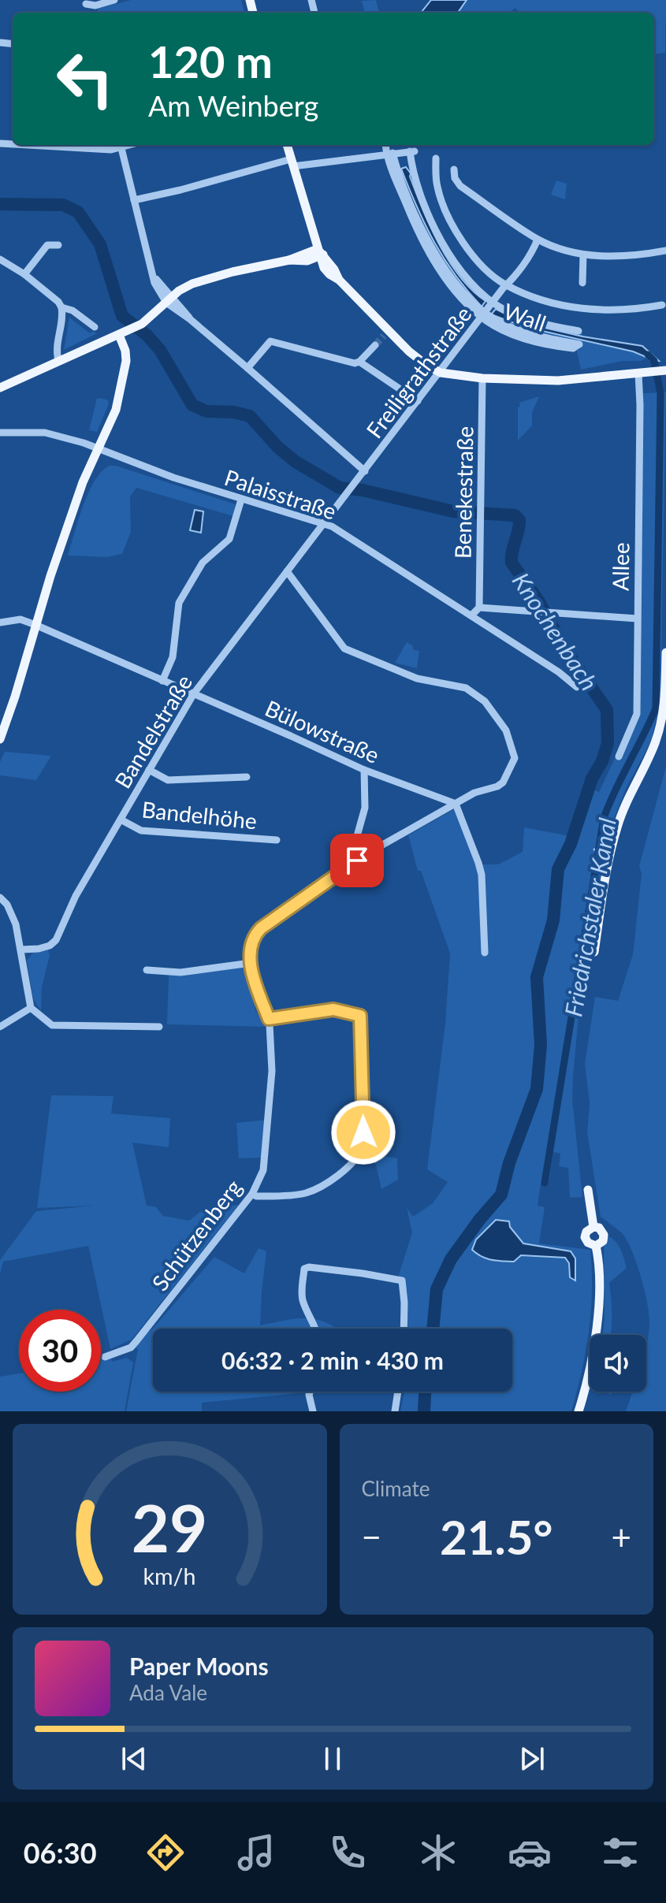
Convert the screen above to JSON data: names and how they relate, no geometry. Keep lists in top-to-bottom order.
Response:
{
  "streets": {
    "street": [
      "Wall",
      "Freiligrathstraße",
      "Benekestraße",
      "Palaisstraße",
      "Allee",
      "Bandelstraße",
      "Bülowstraße",
      "Bandelhöhe",
      "Schützenberg"
    ]
  },
  "crossings": [
    ["Wall", "Freiligrathstraße"],
    ["Freiligrathstraße", "Palaisstraße"],
    ["Freiligrathstraße", "Bandelstraße"],
    ["Palaisstraße", "Bandelstraße"],
    ["Bandelstraße", "Bülowstraße"],
    ["Bandelstraße", "Bandelhöhe"],
    ["Bandelstraße", "Schützenberg"],
    ["Bülowstraße", "Schützenberg"]
  ],
  "water": ["Knochenbach", "Friedrichstaler Kanal"],
  "page": {
    "turn": ["120 m", "Am Weinberg"],
    "limit": "30",
    "trip": "06:32 · 2 min · 430 m",
    "tile": "Climate",
    "heat": ["−", "21.5°", "+"],
    "song": ["Paper Moons", "Ada Vale"],
    "tabs": "06:30",
    "gauge": ["29", "km/h"]
  }
}
